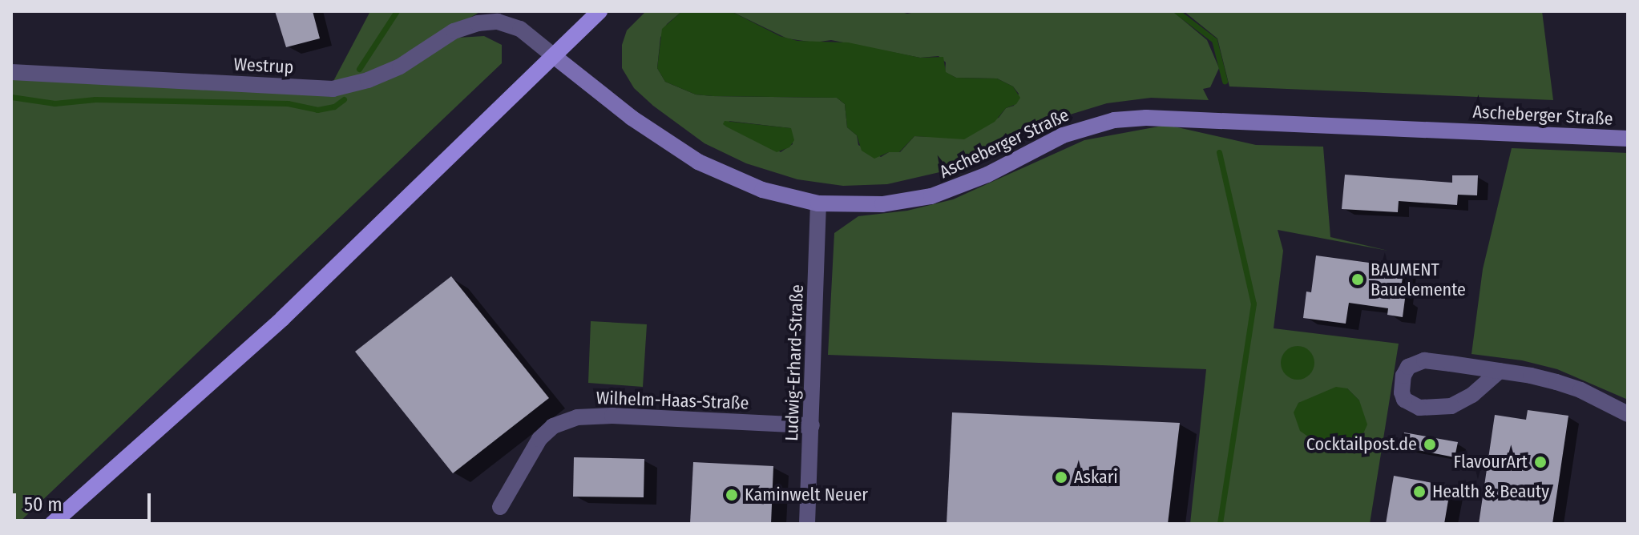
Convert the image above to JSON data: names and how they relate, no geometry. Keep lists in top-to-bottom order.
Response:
{
  "streets": {
    "street": [
      "Westrup",
      "Ascheberger Straße",
      "Ludwig-Erhard-Straße",
      "Wilhelm-Haas-Straße"
    ]
  },
  "crossings": [
    ["Westrup", "Ascheberger Straße"],
    ["Ascheberger Straße", "Ludwig-Erhard-Straße"],
    ["Ludwig-Erhard-Straße", "Wilhelm-Haas-Straße"]
  ],
  "places": [
    "BAUMENT Bauelemente",
    "Cocktailpost.de",
    "FlavourArt",
    "Askari",
    "Health & Beauty",
    "Kaminwelt Neuer"
  ],
  "scale_bar": "50 m"
}
